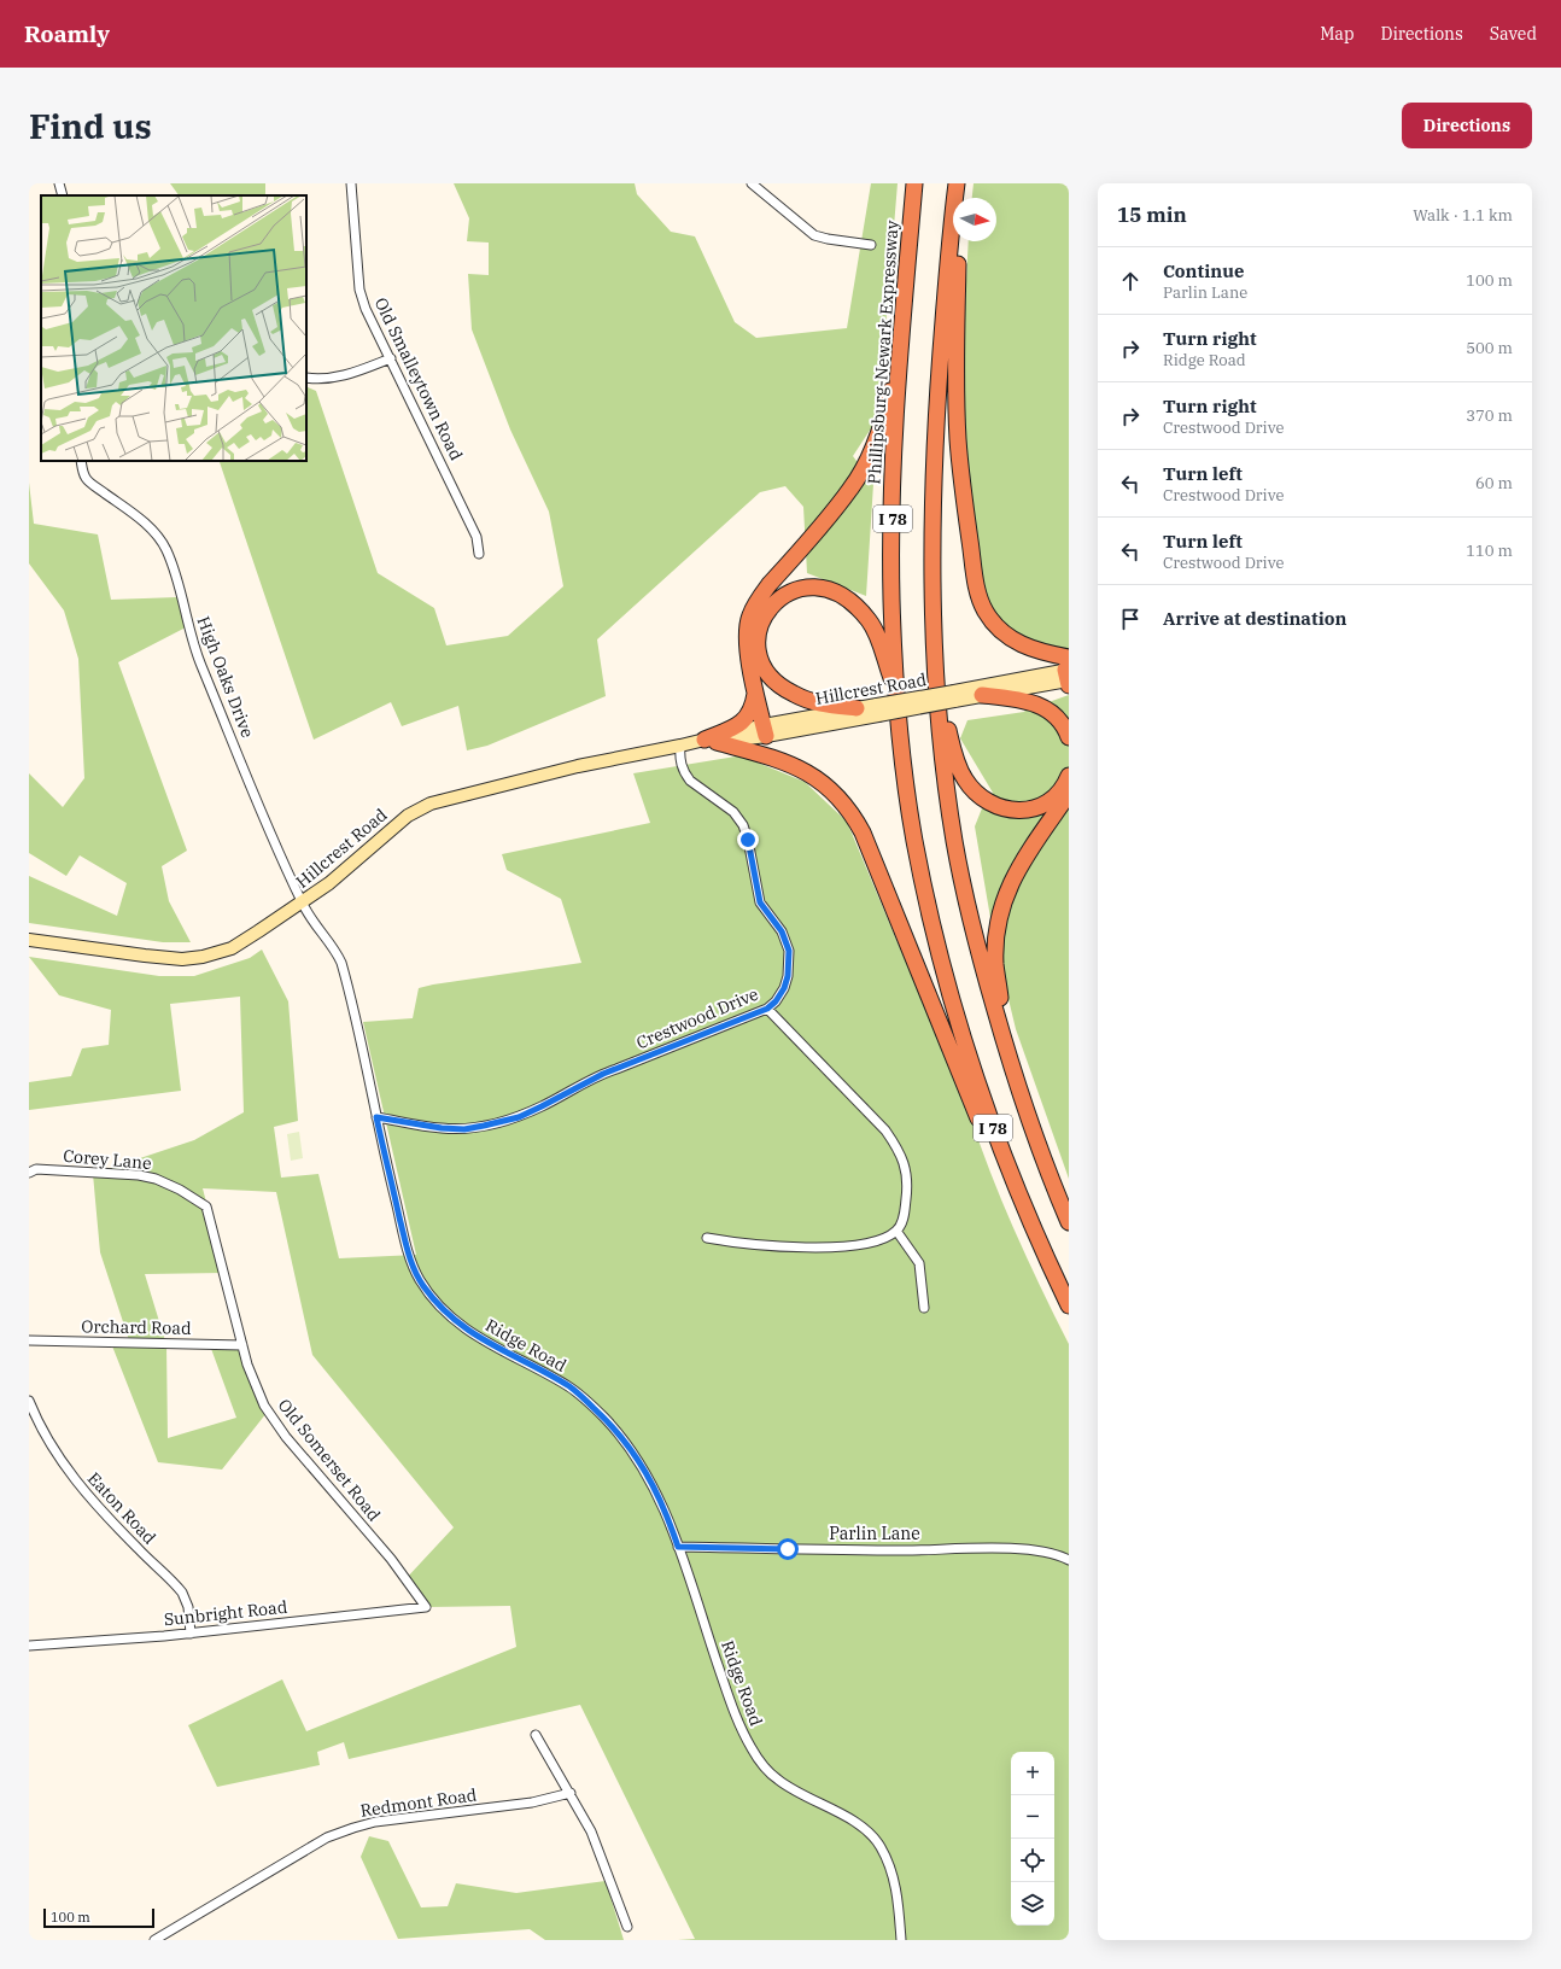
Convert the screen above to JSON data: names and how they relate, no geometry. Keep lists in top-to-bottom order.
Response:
{
  "streets": {
    "highway": ["Phillipsburg-Newark Expressway", "I 78"],
    "main road": ["Hillcrest Road"],
    "street": [
      "Old Smalleytown Road",
      "High Oaks Drive",
      "Crestwood Drive",
      "Corey Lane",
      "Orchard Road",
      "Ridge Road",
      "Old Somerset Road",
      "Eaton Road",
      "Parlin Lane",
      "Sunbright Road",
      "Redmont Road"
    ]
  },
  "crossings": [
    ["High Oaks Drive", "Hillcrest Road"],
    ["High Oaks Drive", "Ridge Road"],
    ["Hillcrest Road", "Crestwood Drive"],
    ["Hillcrest Road", "Ridge Road"],
    ["Crestwood Drive", "Ridge Road"],
    ["Corey Lane", "Old Somerset Road"],
    ["Orchard Road", "Old Somerset Road"],
    ["Ridge Road", "Parlin Lane"],
    ["Old Somerset Road", "Sunbright Road"],
    ["Eaton Road", "Sunbright Road"]
  ],
  "scale_bar": "100 m",
  "north": "right",
  "page": {
    "header": "Roamly",
    "nav": ["Map", "Directions", "Saved"],
    "buttons": "Directions",
    "title": "Find us",
    "heading": ["15 min", "Walk · 1.1 km"],
    "list": [
      ["Continue", "Parlin Lane", "100 m"],
      ["Turn right", "Ridge Road", "500 m"],
      ["Turn right", "Crestwood Drive", "370 m"],
      ["Turn left", "Crestwood Drive", "60 m"],
      ["Turn left", "Crestwood Drive", "110 m"],
      "Arrive at destination"
    ],
    "map_buttons": ["+", "−"],
    "scale": "100 m"
  }
}
